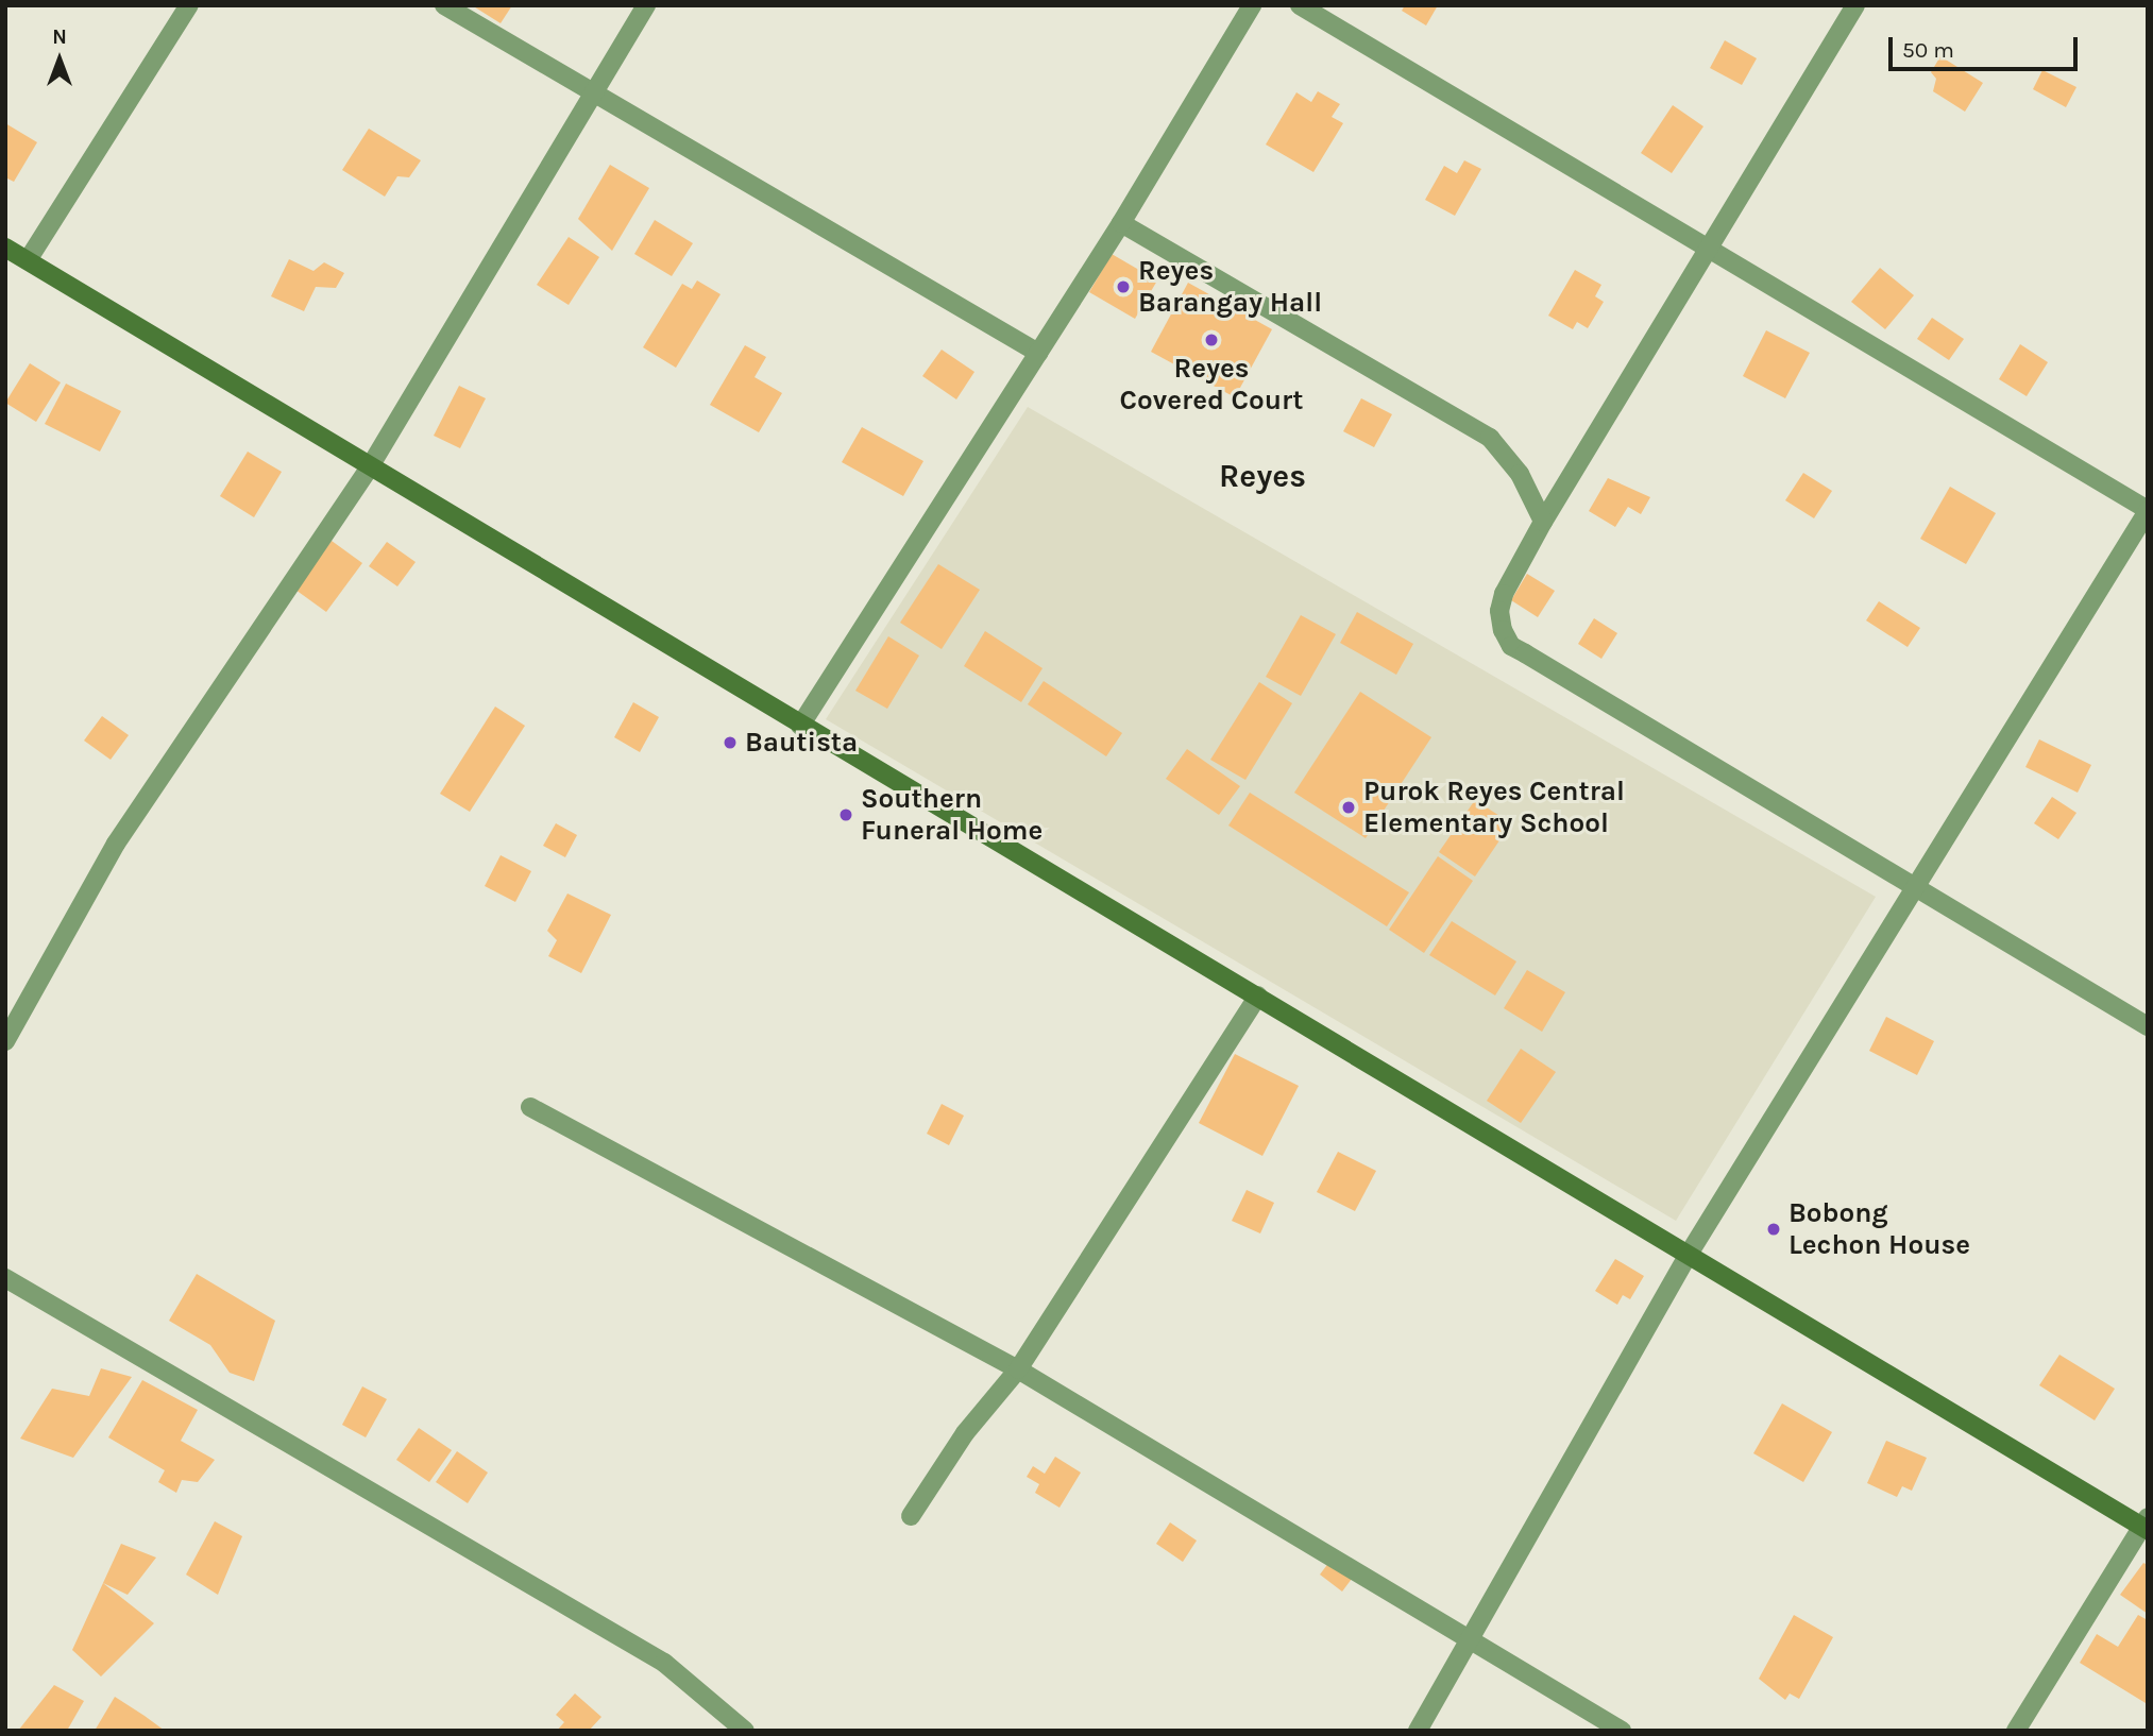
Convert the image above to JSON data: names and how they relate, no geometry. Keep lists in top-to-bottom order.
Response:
{
  "districts": ["Reyes"],
  "places": [
    "Reyes Barangay Hall",
    "Reyes Covered Court",
    "Bautista",
    "Purok Reyes Central Elementary School",
    "Southern Funeral Home",
    "Bobong Lechon House"
  ],
  "scale_bar": "50 m",
  "north": "top"
}
